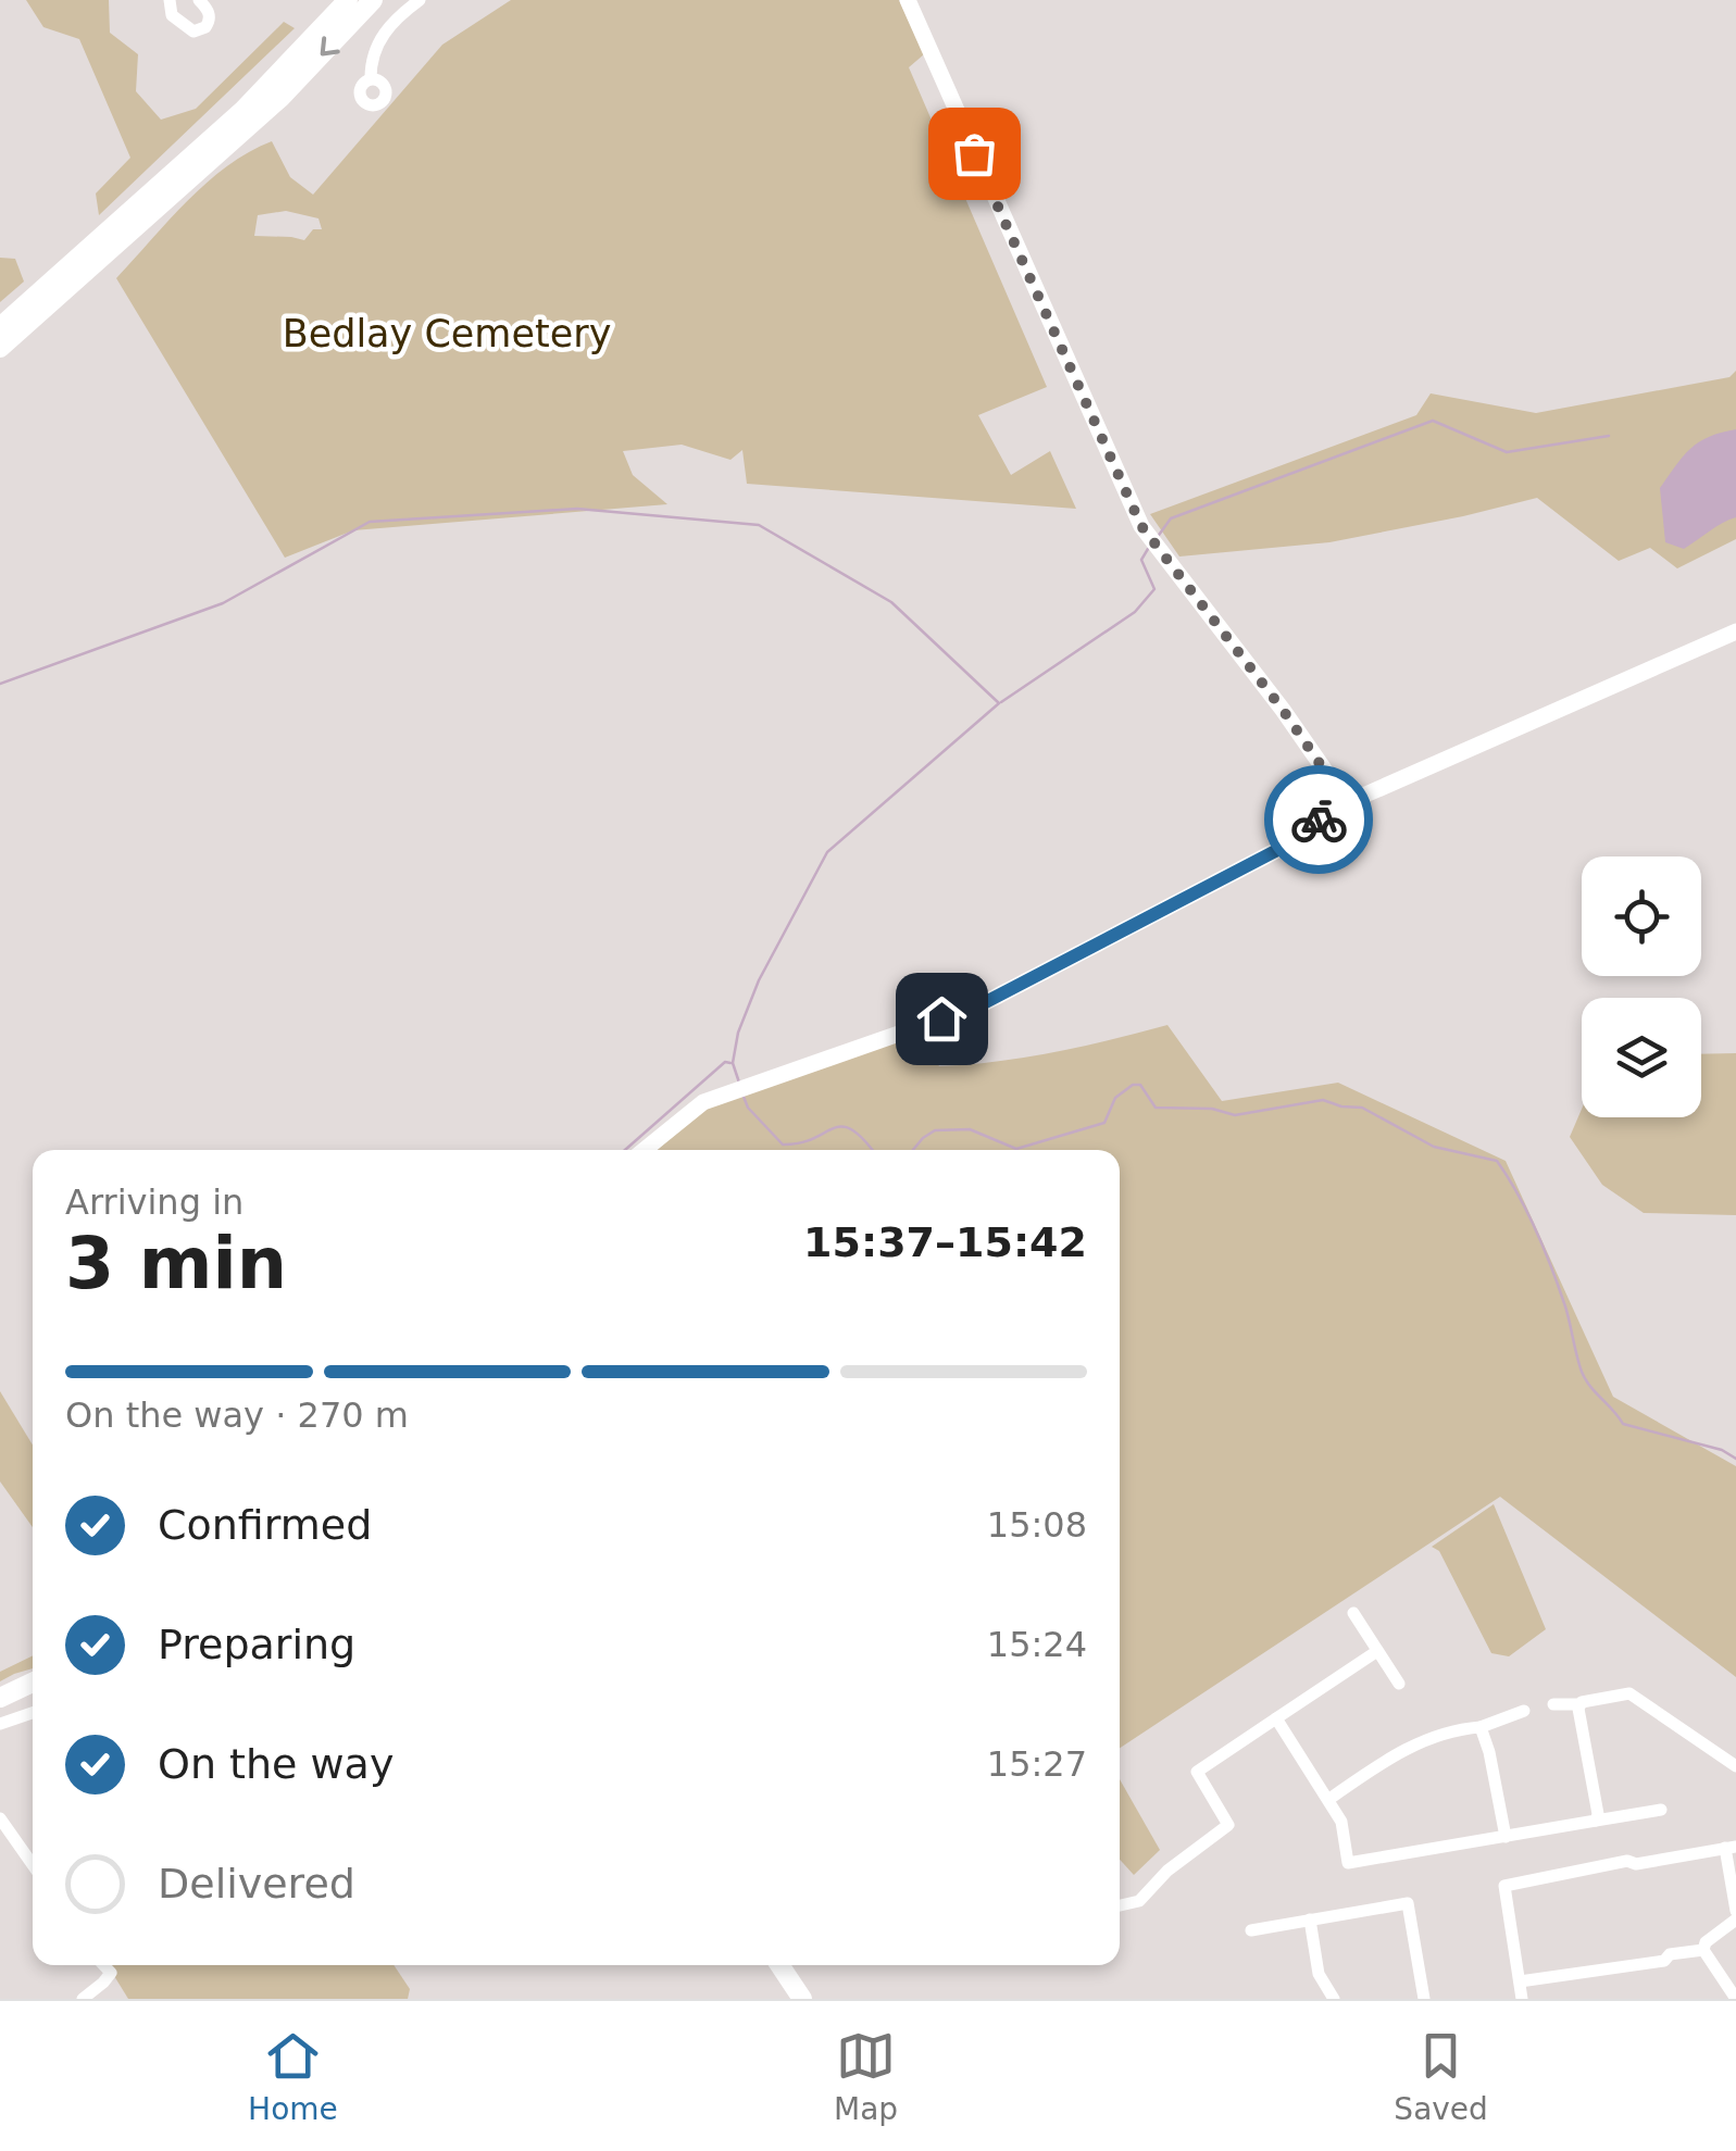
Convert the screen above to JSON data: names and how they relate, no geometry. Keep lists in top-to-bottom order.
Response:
{
  "parks": ["Bedlay Cemetery"],
  "page": {
    "heading": ["3 min", "Arriving in", "15:37–15:42"],
    "bar": "On the way · 270 m",
    "list": [
      ["Confirmed", "15:08"],
      ["Preparing", "15:24"],
      ["On the way", "15:27"],
      "Delivered"
    ],
    "tabs": ["Home", "Map", "Saved"]
  }
}
